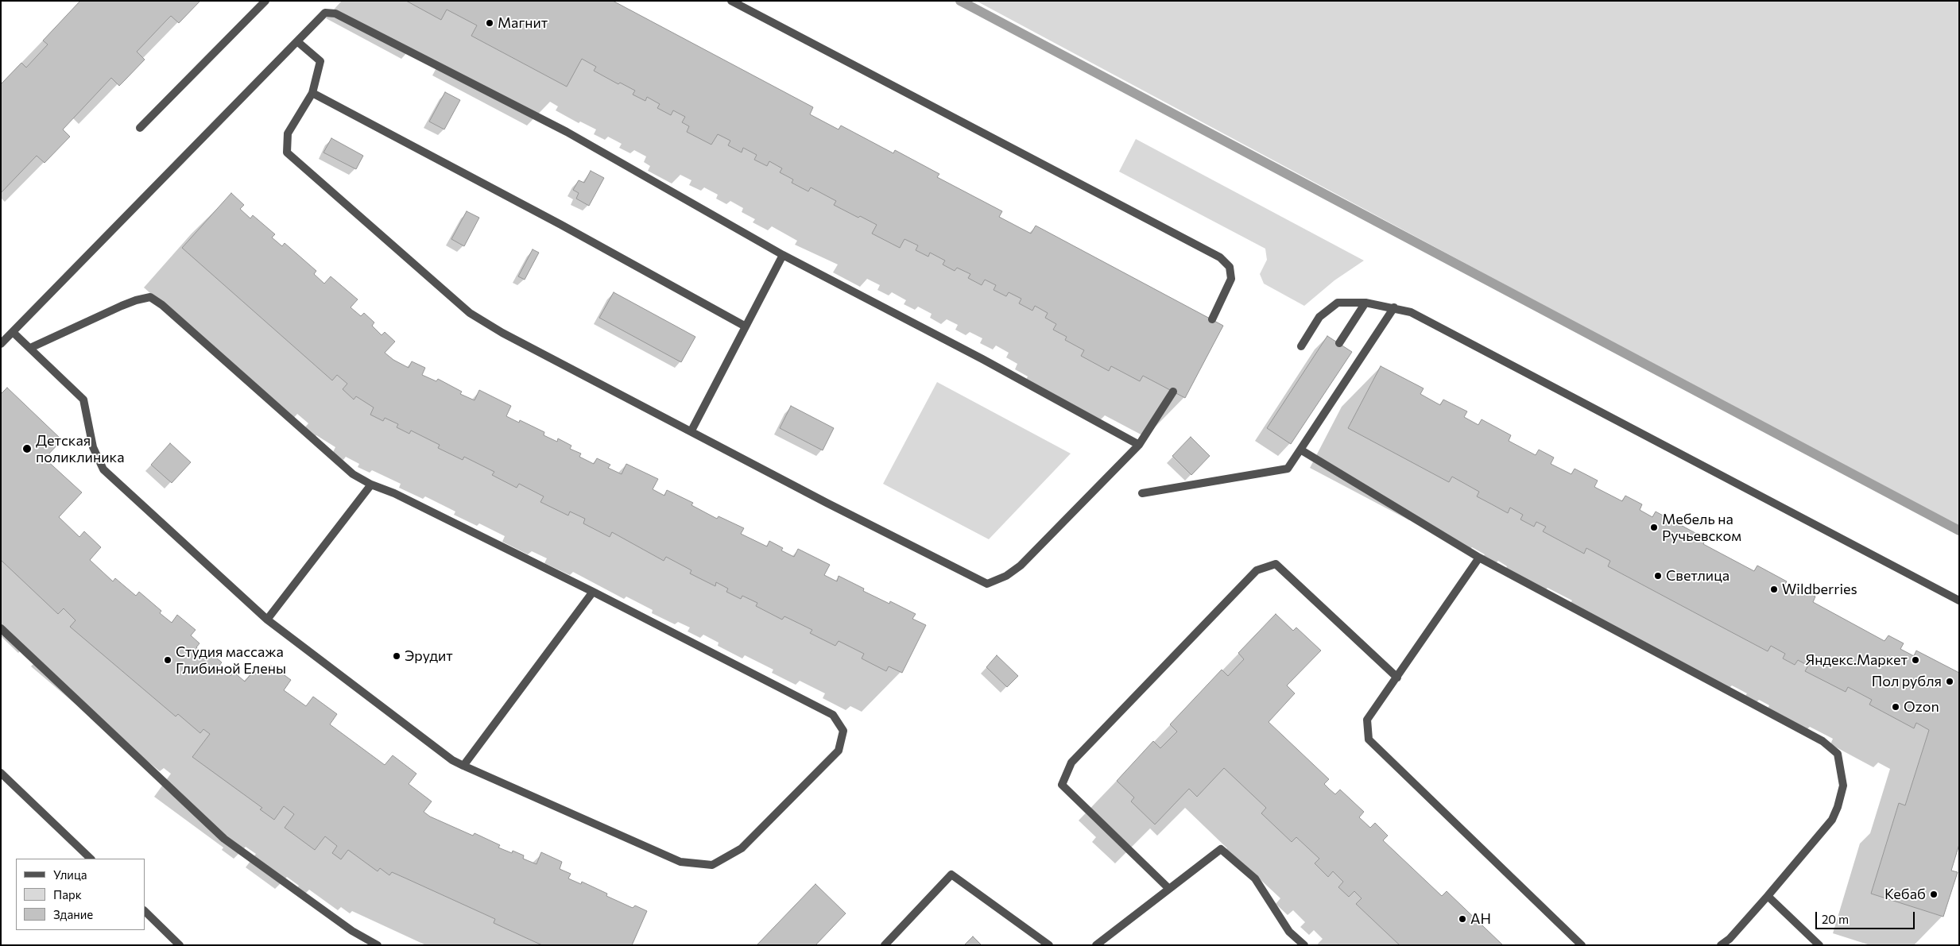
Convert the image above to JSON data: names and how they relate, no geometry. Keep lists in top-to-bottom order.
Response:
{
  "places": [
    "Магнит",
    "Детская поликлиника",
    "Мебель на Ручьевском",
    "Светлица",
    "Wildberries",
    "Эрудит",
    "Студия массажа Глибиной Елены",
    "Яндекс.Маркет",
    "Пол рубля",
    "Ozon",
    "Кебаб",
    "АН"
  ],
  "legend": ["Улица", "Парк", "Здание"],
  "scale_bar": "20 m"
}
